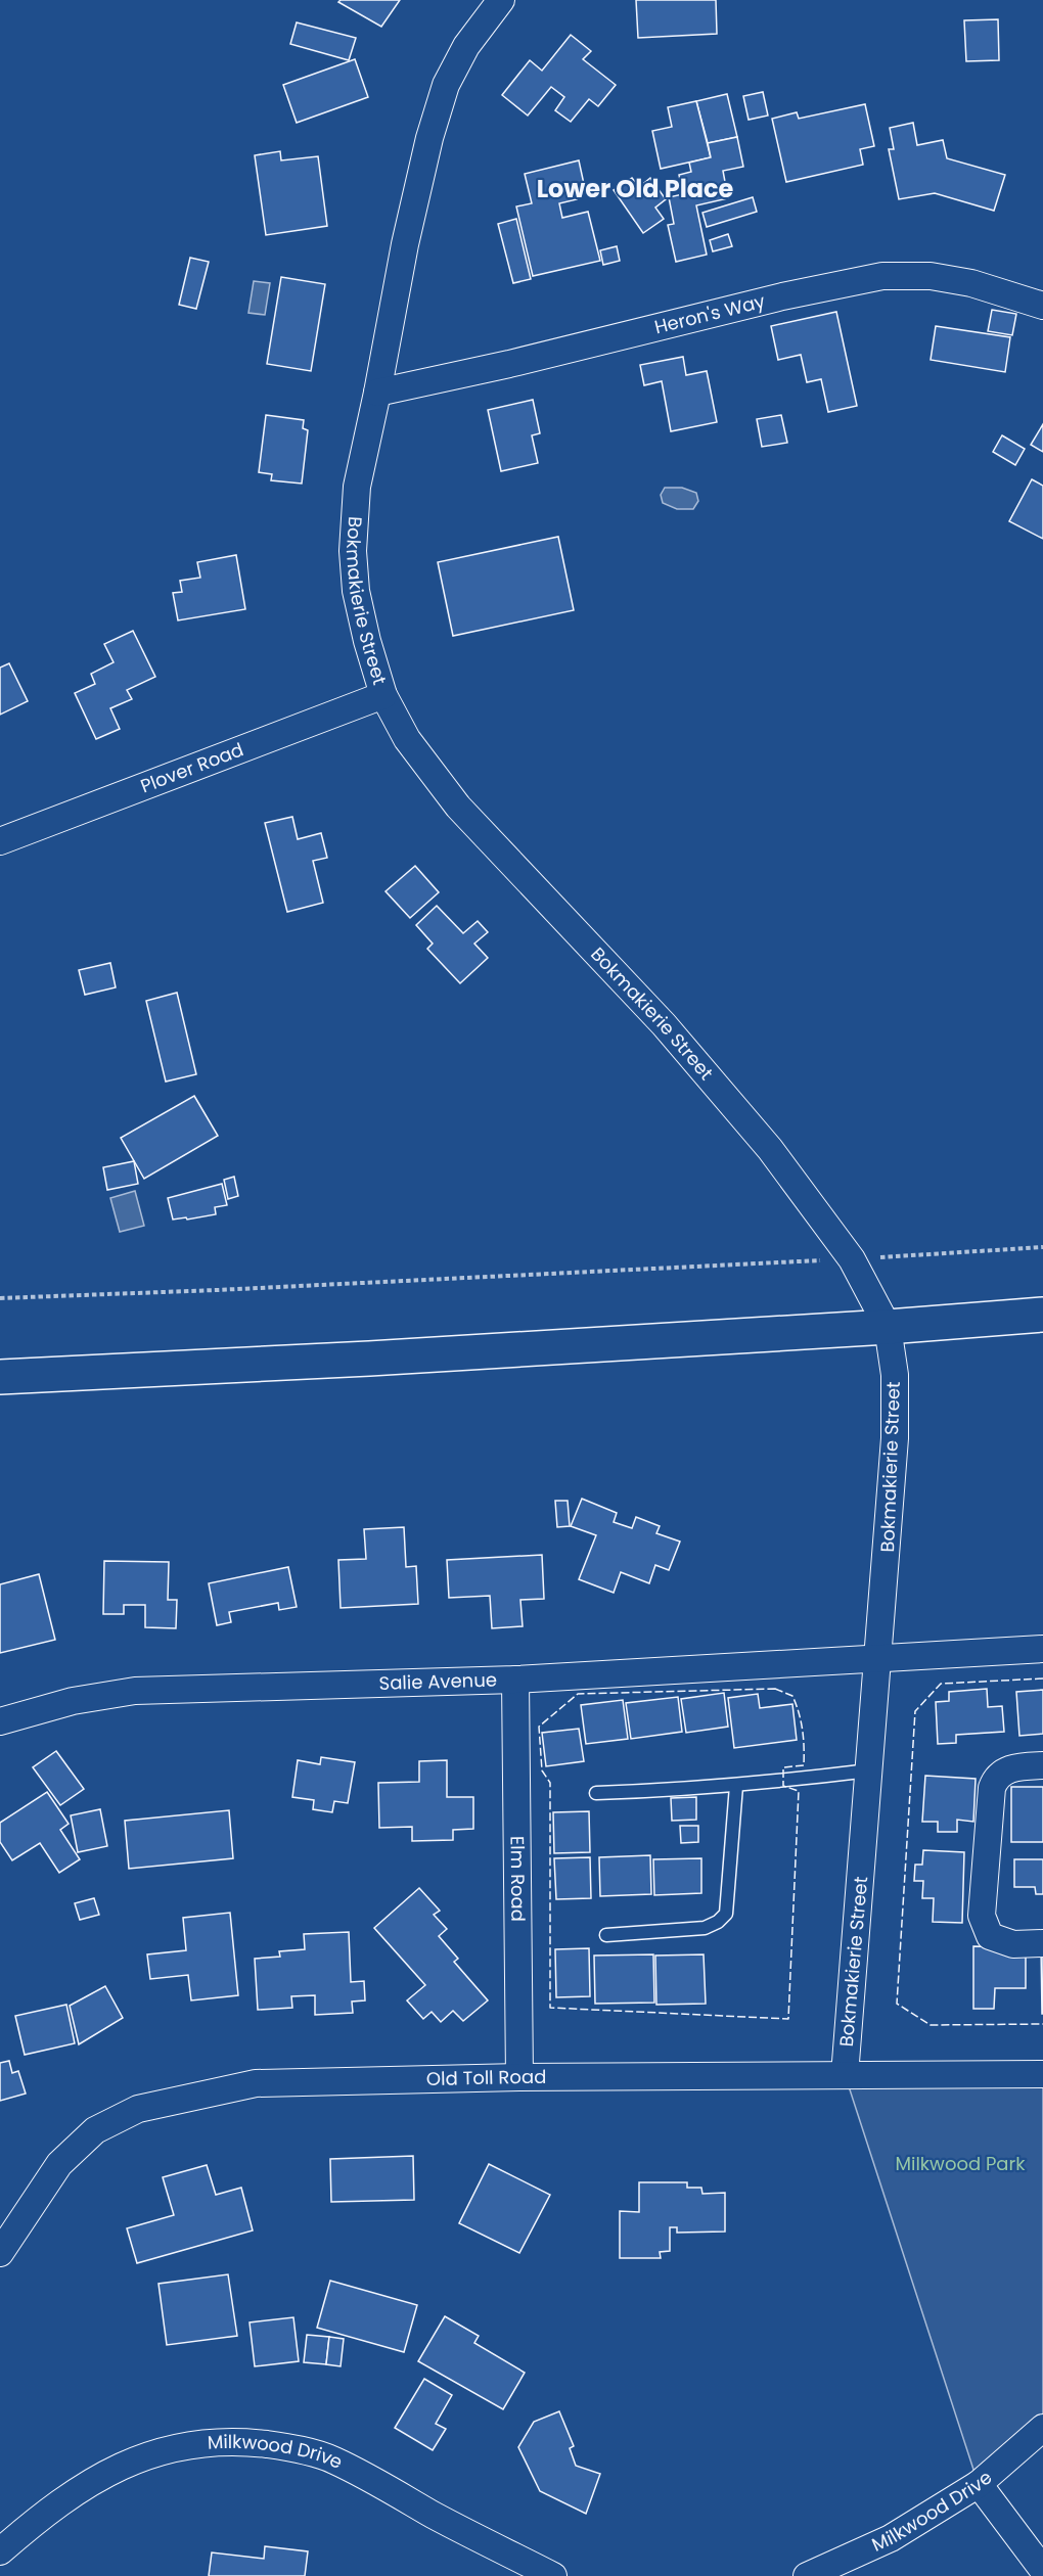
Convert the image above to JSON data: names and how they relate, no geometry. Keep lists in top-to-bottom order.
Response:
{
  "streets": {
    "street": [
      "Heron's Way",
      "Bokmakierie Street",
      "Plover Road",
      "Salie Avenue",
      "Elm Road",
      "Old Toll Road",
      "Milkwood Drive"
    ]
  },
  "crossings": [
    ["Heron's Way", "Bokmakierie Street"],
    ["Bokmakierie Street", "Plover Road"],
    ["Bokmakierie Street", "Salie Avenue"],
    ["Bokmakierie Street", "Old Toll Road"],
    ["Salie Avenue", "Elm Road"],
    ["Elm Road", "Old Toll Road"]
  ],
  "districts": ["Lower Old Place"],
  "parks": ["Milkwood Park"]
}
